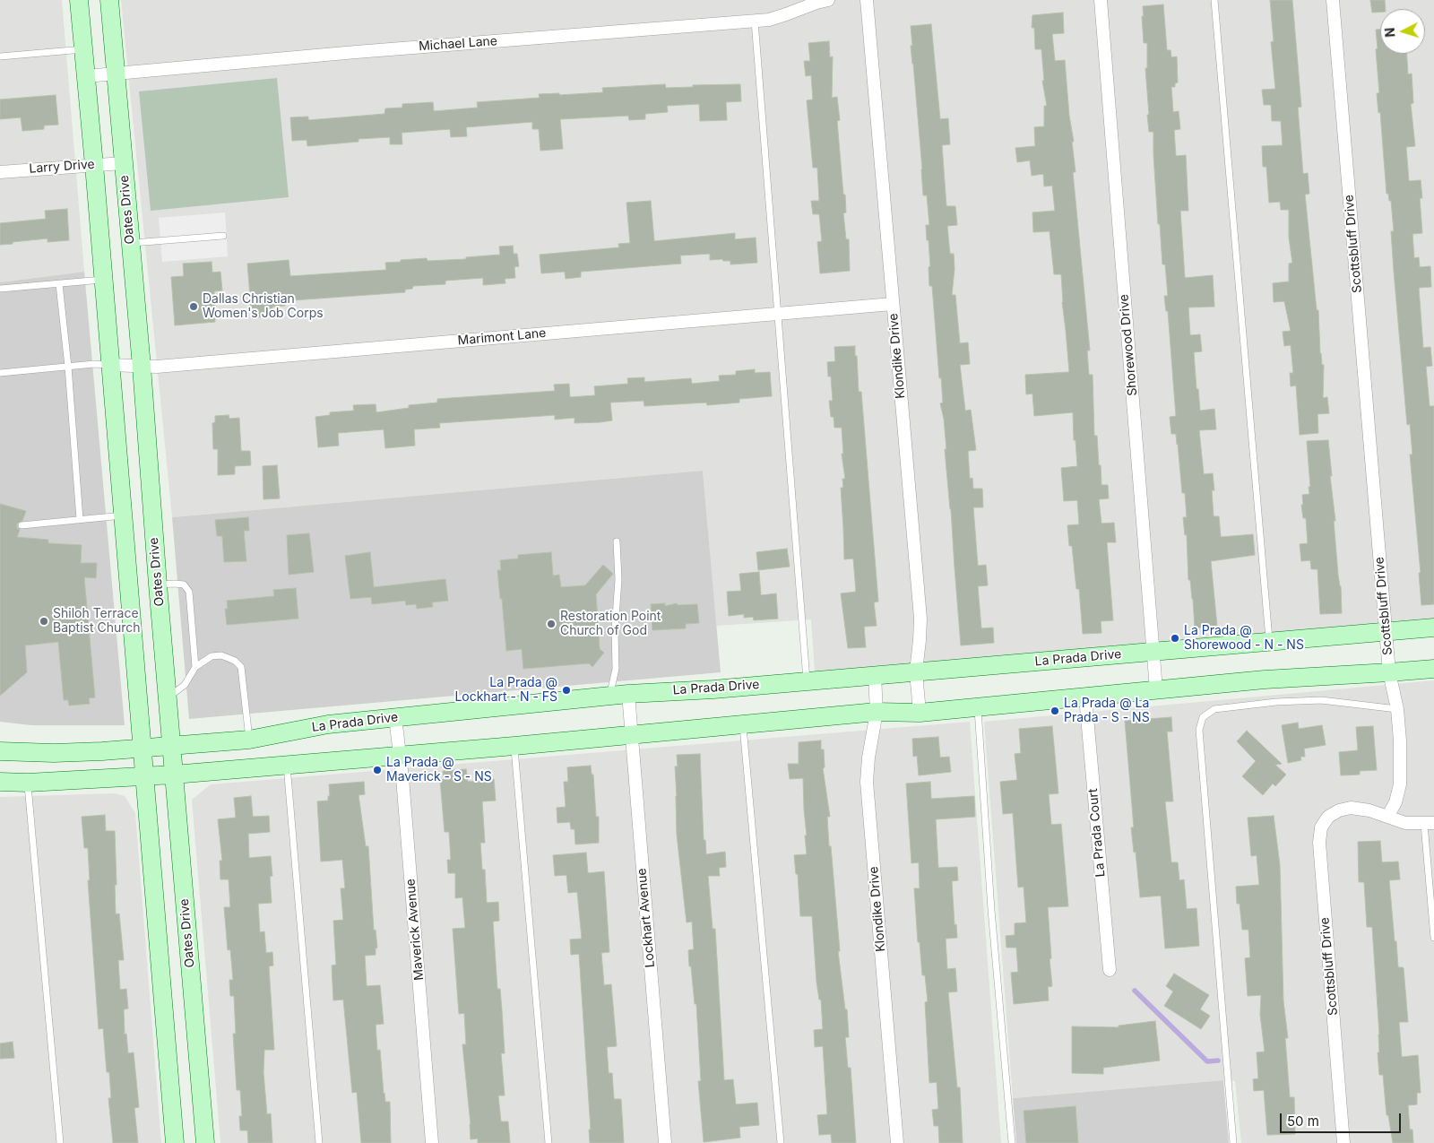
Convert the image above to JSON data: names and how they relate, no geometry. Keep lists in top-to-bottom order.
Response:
{
  "streets": {
    "main road": ["Oates Drive", "La Prada Drive"],
    "street": [
      "Michael Lane",
      "Larry Drive",
      "Scottsbluff Drive",
      "Marimont Lane",
      "Shorewood Drive",
      "Klondike Drive",
      "La Prada Court",
      "Lockhart Avenue",
      "Maverick Avenue"
    ]
  },
  "crossings": [
    ["Michael Lane", "Oates Drive"],
    ["Larry Drive", "Oates Drive"],
    ["Oates Drive", "Marimont Lane"],
    ["Oates Drive", "La Prada Drive"],
    ["Scottsbluff Drive", "La Prada Drive"],
    ["Marimont Lane", "Klondike Drive"],
    ["Shorewood Drive", "La Prada Drive"],
    ["Klondike Drive", "La Prada Drive"],
    ["La Prada Drive", "Lockhart Avenue"],
    ["La Prada Drive", "Maverick Avenue"]
  ],
  "places": [
    "Dallas Christian Women's Job Corps",
    "Shiloh Terrace Baptist Church",
    "Restoration Point Church of God",
    "La Prada @ Shorewood - N - NS",
    "La Prada @ Lockhart - N - FS",
    "La Prada @ La Prada - S - NS",
    "La Prada @ Maverick - S - NS"
  ],
  "scale_bar": "50 m",
  "north": "left"
}
